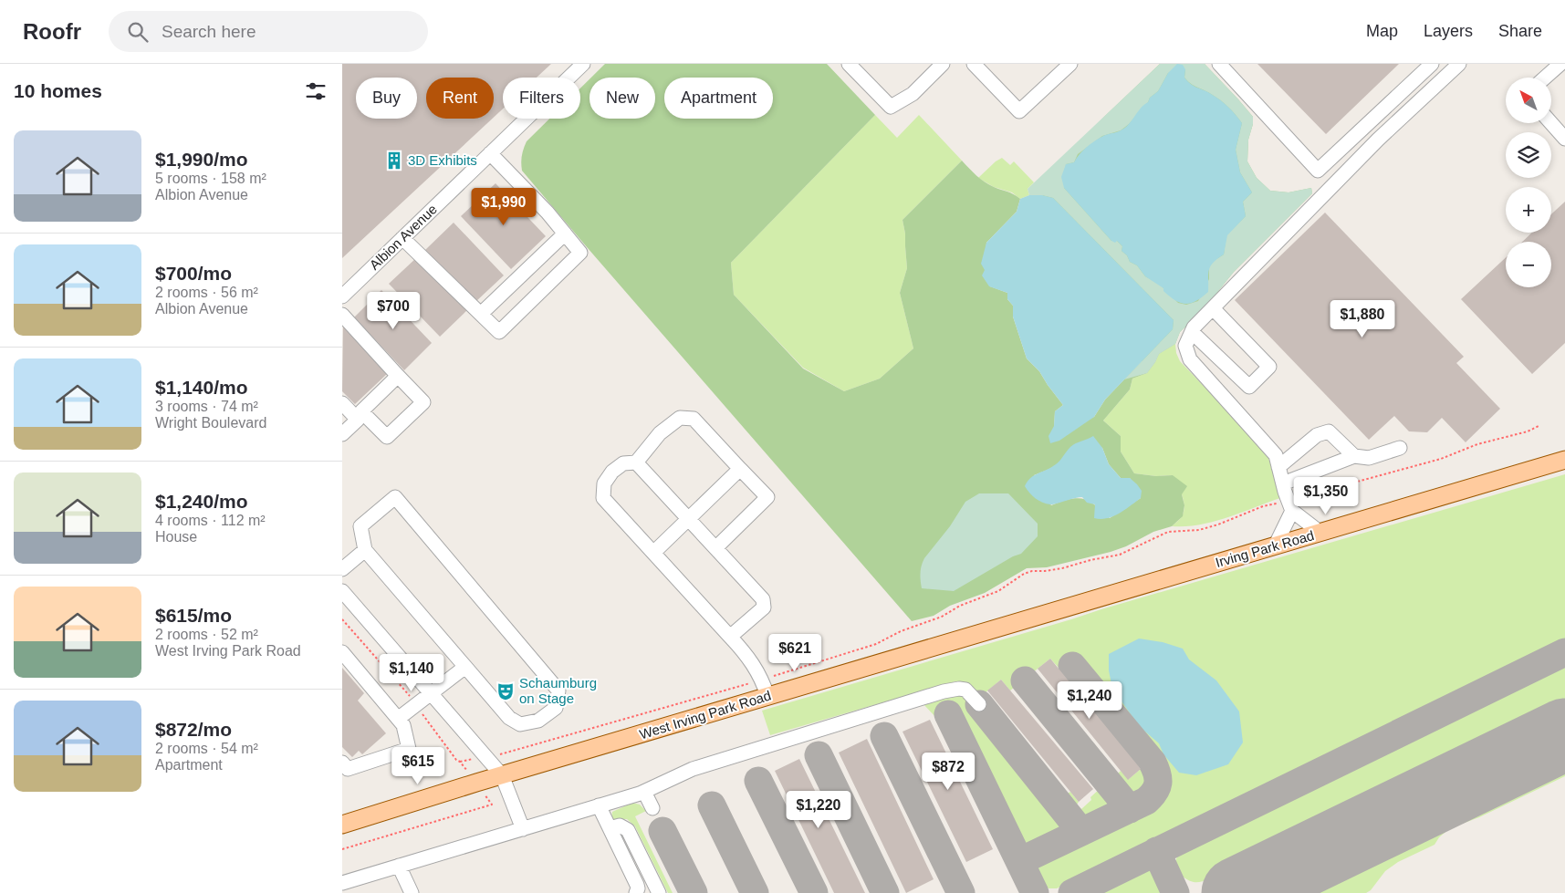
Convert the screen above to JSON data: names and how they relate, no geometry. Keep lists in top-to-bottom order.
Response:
{
  "streets": {
    "main road": ["Irving Park Road", "West Irving Park Road"],
    "street": ["Albion Avenue"]
  },
  "crossings": [
    ["Irving Park Road", "West Irving Park Road"]
  ],
  "places": {
    "building": ["3D Exhibits"],
    "theatre": ["Schaumburg on Stage"]
  },
  "north": "top left",
  "page": {
    "header": "Roofr",
    "search": "Search here",
    "nav": ["Map", "Layers", "Share"],
    "heading": "10 homes",
    "map_buttons": ["+", "−"],
    "chip": [
      "Buy",
      "Rent",
      "Filters",
      "New",
      "Apartment"
    ],
    "list": [
      {
        "name": "$1,990/mo",
        "note": "5 rooms · 158 m² · Albion Avenue"
      },
      {
        "name": "$700/mo",
        "note": "2 rooms · 56 m² · Albion Avenue"
      },
      {
        "name": "$1,140/mo",
        "note": "3 rooms · 74 m² · Wright Boulevard"
      },
      {
        "name": "$1,240/mo",
        "note": "4 rooms · 112 m² · House"
      },
      {
        "name": "$615/mo",
        "note": "2 rooms · 52 m² · West Irving Park Road"
      },
      {
        "name": "$872/mo",
        "note": "2 rooms · 54 m² · Apartment"
      }
    ],
    "price": [
      "$1,990",
      "$700",
      "$1,880",
      "$1,350",
      "$621",
      "$1,140",
      "$1,240",
      "$615",
      "$872",
      "$1,220"
    ]
  }
}
